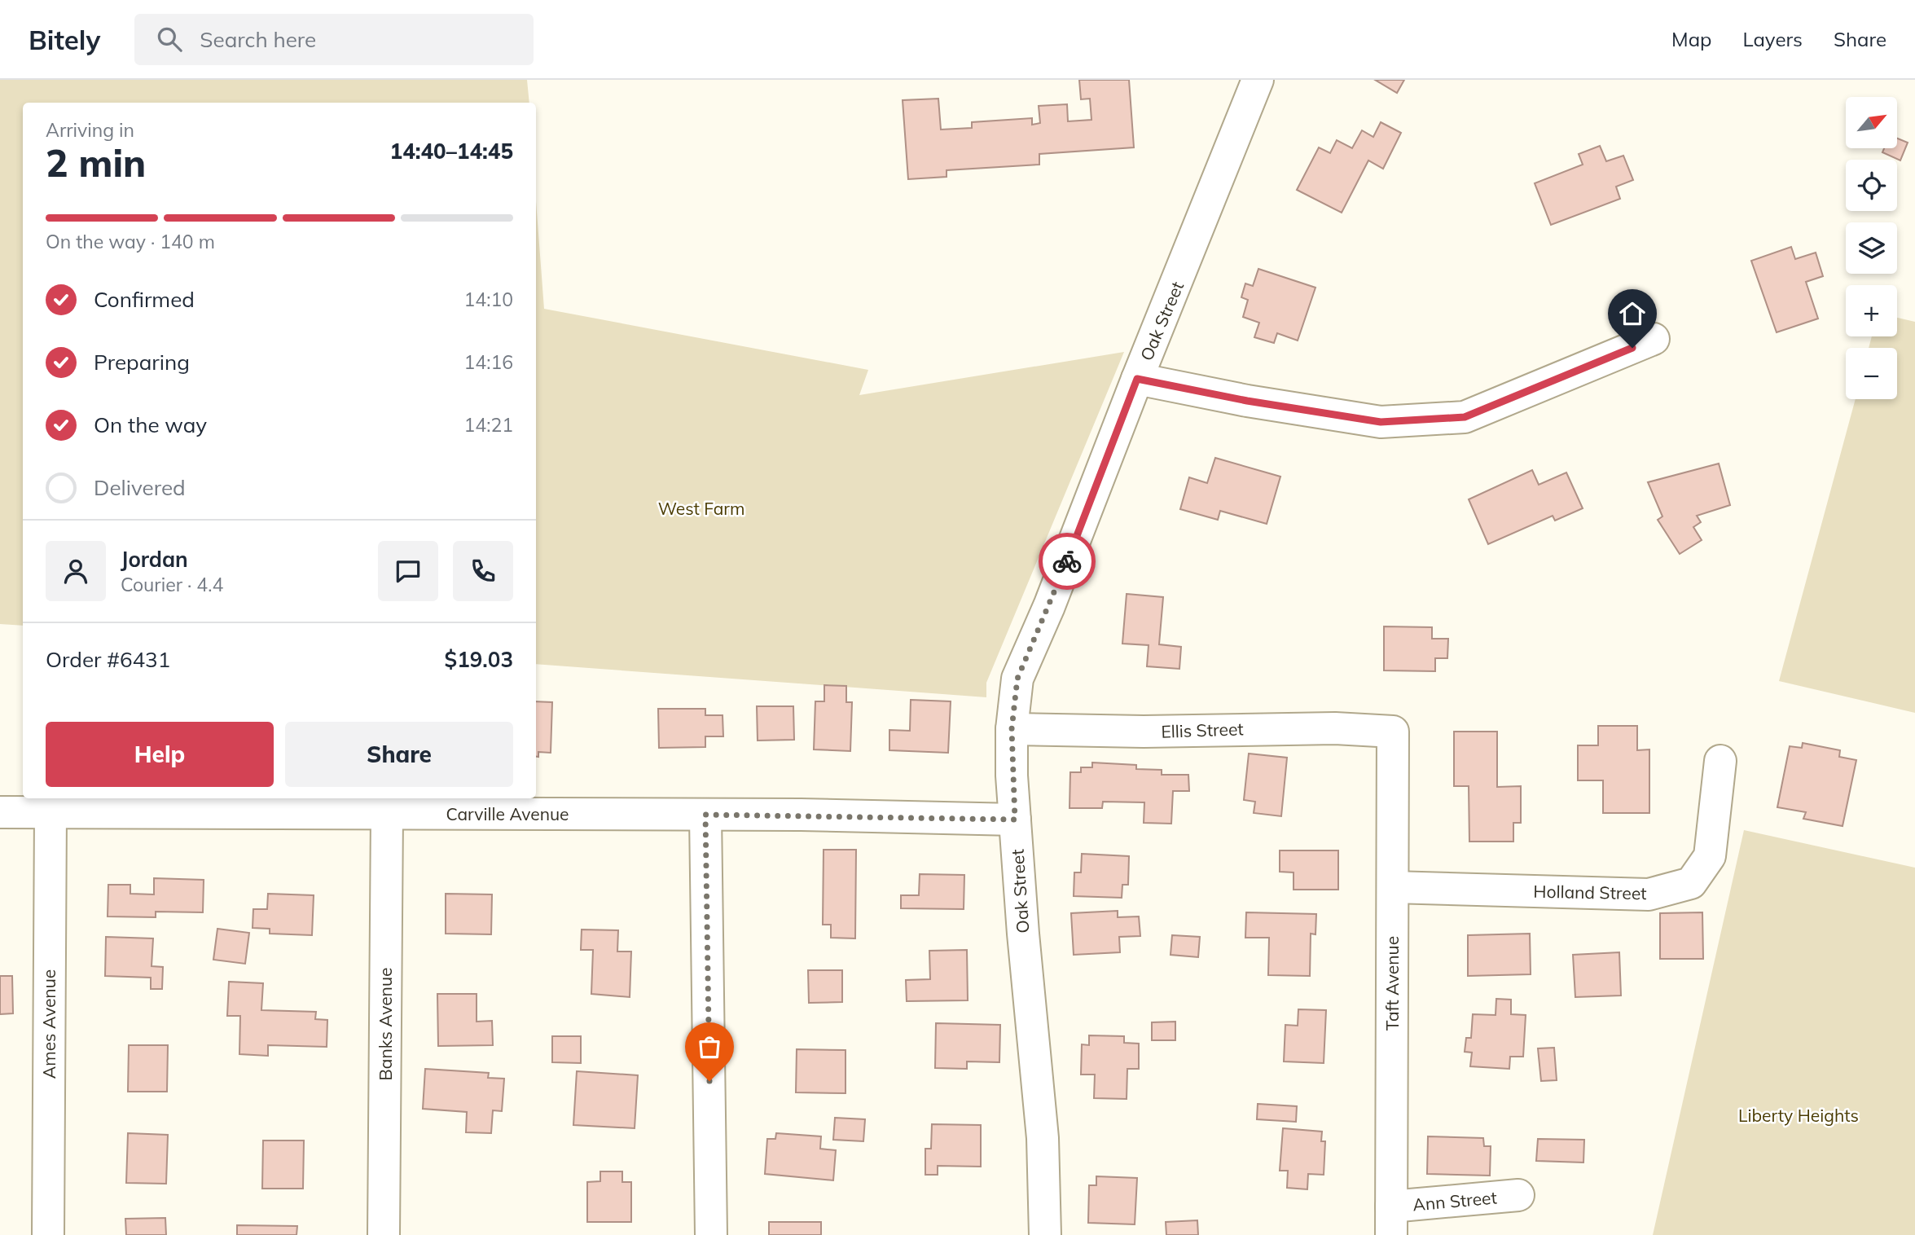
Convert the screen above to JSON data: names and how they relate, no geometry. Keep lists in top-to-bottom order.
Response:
{
  "streets": {
    "street": [
      "Oak Street",
      "Ellis Street",
      "Carville Avenue",
      "Holland Street",
      "Taft Avenue",
      "Ames Avenue",
      "Banks Avenue",
      "Ann Street"
    ]
  },
  "crossings": [
    ["Oak Street", "Ellis Street"],
    ["Oak Street", "Carville Avenue"],
    ["Ellis Street", "Taft Avenue"],
    ["Carville Avenue", "Ames Avenue"],
    ["Carville Avenue", "Banks Avenue"],
    ["Holland Street", "Taft Avenue"],
    ["Taft Avenue", "Ann Street"]
  ],
  "parks": ["West Farm", "Liberty Heights"],
  "north": "top right",
  "page": {
    "header": "Bitely",
    "search": "Search here",
    "nav": ["Map", "Layers", "Share"],
    "map_buttons": ["+", "−"],
    "heading": ["2 min", "Arriving in", "14:40–14:45"],
    "panel": [
      "Jordan",
      "Courier · 4.4",
      "Order #6431",
      "$19.03"
    ],
    "bar": "On the way · 140 m",
    "list": [
      ["Confirmed", "14:10"],
      ["Preparing", "14:16"],
      ["On the way", "14:21"],
      "Delivered"
    ],
    "buttons": ["Help", "Share"]
  }
}
